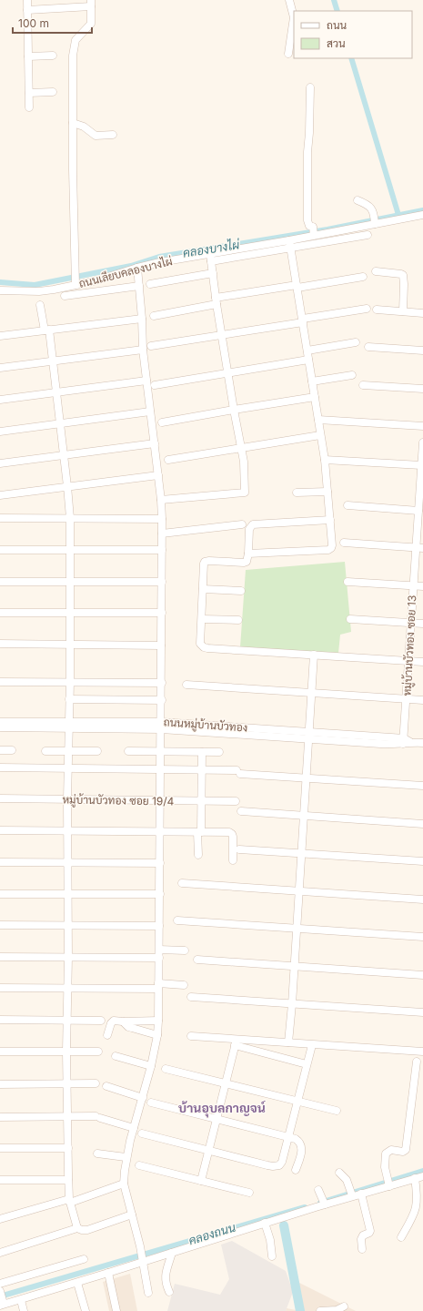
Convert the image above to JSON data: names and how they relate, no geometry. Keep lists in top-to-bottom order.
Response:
{
  "streets": {
    "street": [
      "ถนนเลียบคลองบางไผ่",
      "หมู่บ้านบัวทอง ซอย 13",
      "ถนนหมู่บ้านบัวทอง",
      "หมู่บ้านบัวทอง ซอย 19/4"
    ]
  },
  "crossings": [
    ["หมู่บ้านบัวทอง ซอย 13", "ถนนหมู่บ้านบัวทอง"]
  ],
  "districts": ["บ้านอุบลกาญจน์"],
  "water": ["คลองบางไผ่", "คลองถนน"],
  "legend": ["ถนน", "สวน"],
  "scale_bar": "100 m"
}
